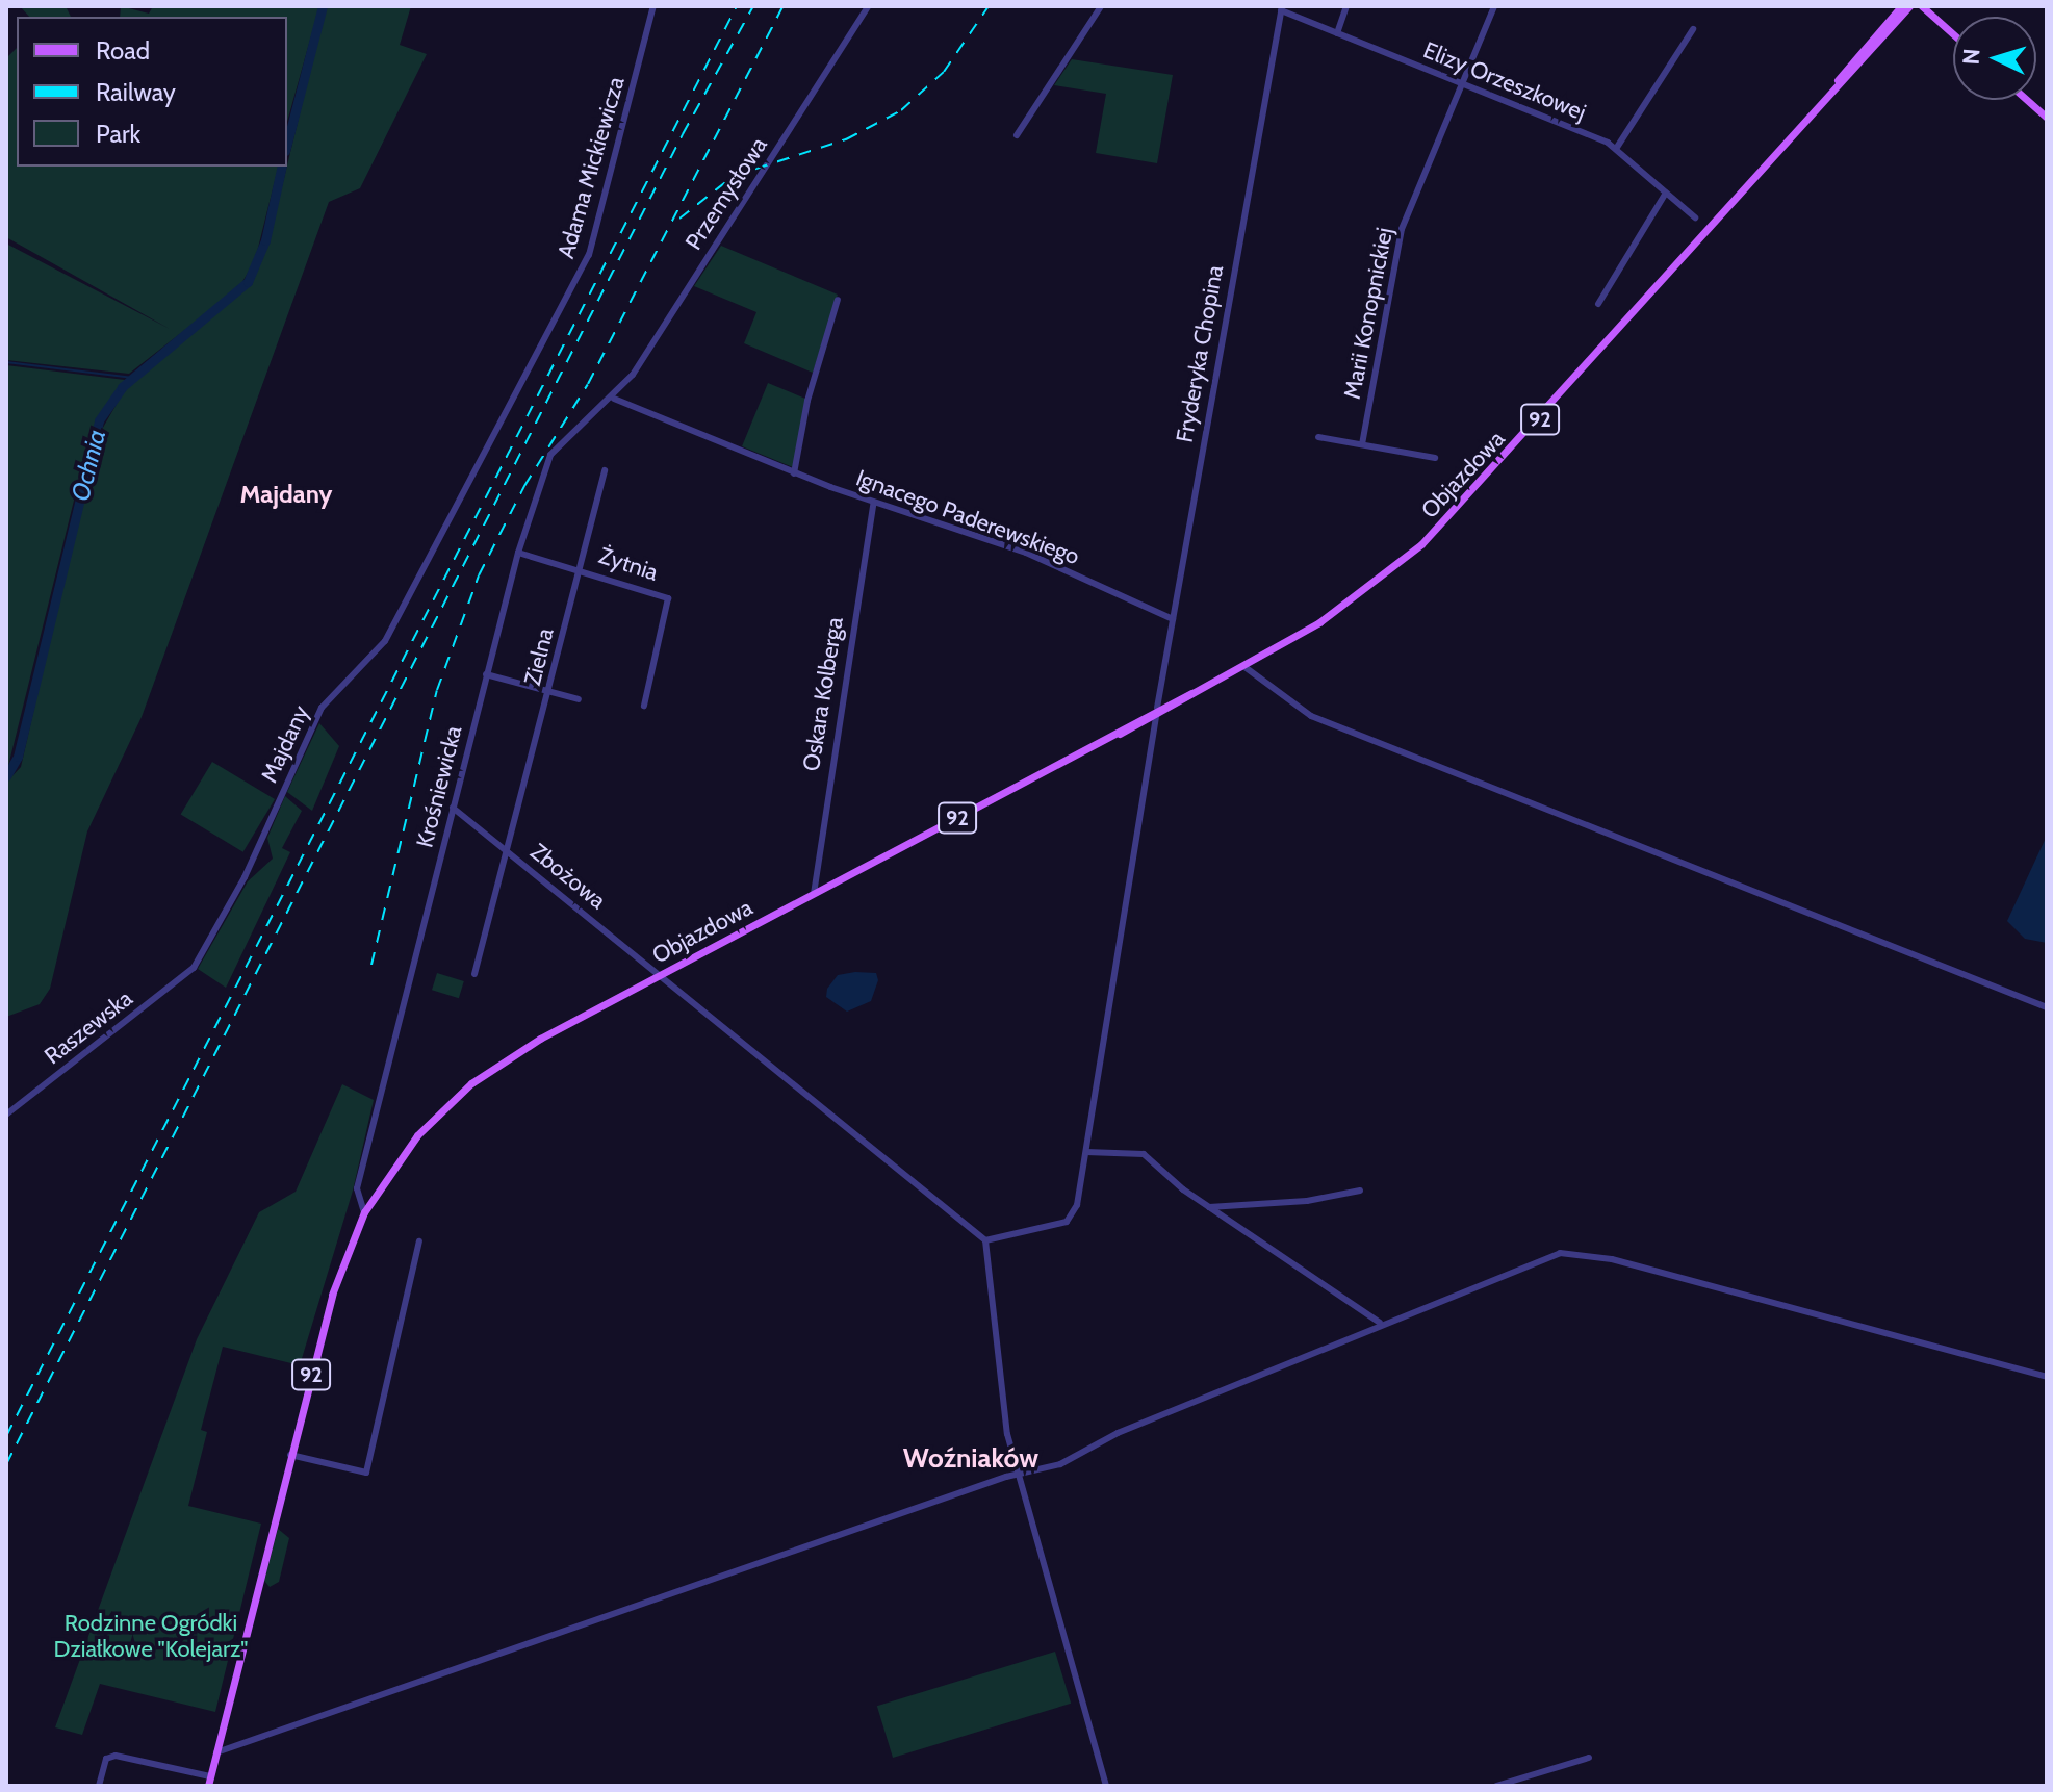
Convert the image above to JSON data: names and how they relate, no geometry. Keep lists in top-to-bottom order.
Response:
{
  "streets": {
    "main road": ["92", "Objazdowa"],
    "street": [
      "Elizy Orzeszkowej",
      "Adama Mickiewicza",
      "Przemysłowa",
      "Marii Konopnickiej",
      "Fryderyka Chopina",
      "Ignacego Paderewskiego",
      "Żytnia",
      "Zielna",
      "Oskara Kolberga",
      "Majdany",
      "Krośniewicka",
      "Zbożowa",
      "Raszewska"
    ]
  },
  "crossings": [
    ["Elizy Orzeszkowej", "Marii Konopnickiej"],
    ["Elizy Orzeszkowej", "Fryderyka Chopina"],
    ["Adama Mickiewicza", "Majdany"],
    ["Przemysłowa", "Ignacego Paderewskiego"],
    ["Przemysłowa", "Krośniewicka"],
    ["Fryderyka Chopina", "Objazdowa"],
    ["Fryderyka Chopina", "Ignacego Paderewskiego"],
    ["Fryderyka Chopina", "Zbożowa"],
    ["92", "Objazdowa"],
    ["92", "Krośniewicka"],
    ["Objazdowa", "Oskara Kolberga"],
    ["Objazdowa", "Krośniewicka"],
    ["Objazdowa", "Zbożowa"],
    ["Ignacego Paderewskiego", "Oskara Kolberga"],
    ["Ignacego Paderewskiego", "Krośniewicka"],
    ["Żytnia", "Zielna"],
    ["Żytnia", "Krośniewicka"],
    ["Zielna", "Zbożowa"],
    ["Majdany", "Raszewska"],
    ["Krośniewicka", "Zbożowa"]
  ],
  "districts": ["Majdany", "Woźniaków"],
  "water": ["Ochnia"],
  "parks": ["Rodzinne Ogródki Działkowe \"Kolejarz\""],
  "legend": ["Road", "Railway", "Park"],
  "north": "left"
}
